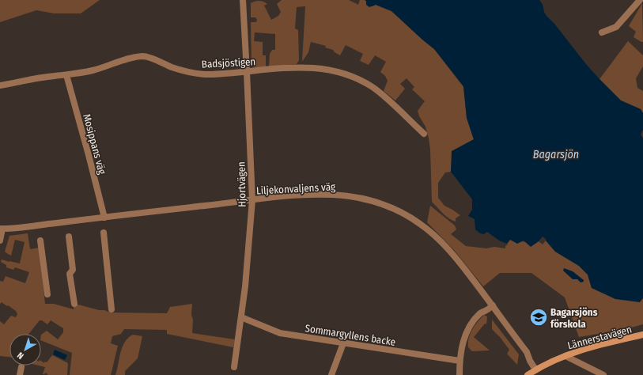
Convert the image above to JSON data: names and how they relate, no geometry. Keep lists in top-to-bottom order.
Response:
{
  "streets": {
    "main road": ["Lännerstavägen"],
    "street": [
      "Badsjöstigen",
      "Mosippans väg",
      "Hjortvägen",
      "Liljekonvaljens väg",
      "Sommargyllens backe"
    ]
  },
  "crossings": [
    ["Badsjöstigen", "Mosippans väg"],
    ["Badsjöstigen", "Hjortvägen"],
    ["Mosippans väg", "Liljekonvaljens väg"],
    ["Hjortvägen", "Liljekonvaljens väg"],
    ["Hjortvägen", "Sommargyllens backe"],
    ["Liljekonvaljens väg", "Lännerstavägen"]
  ],
  "water": ["Bagarsjön"],
  "places": {
    "school or university": ["Bagarsjöns förskola"]
  },
  "north": "bottom left"
}
